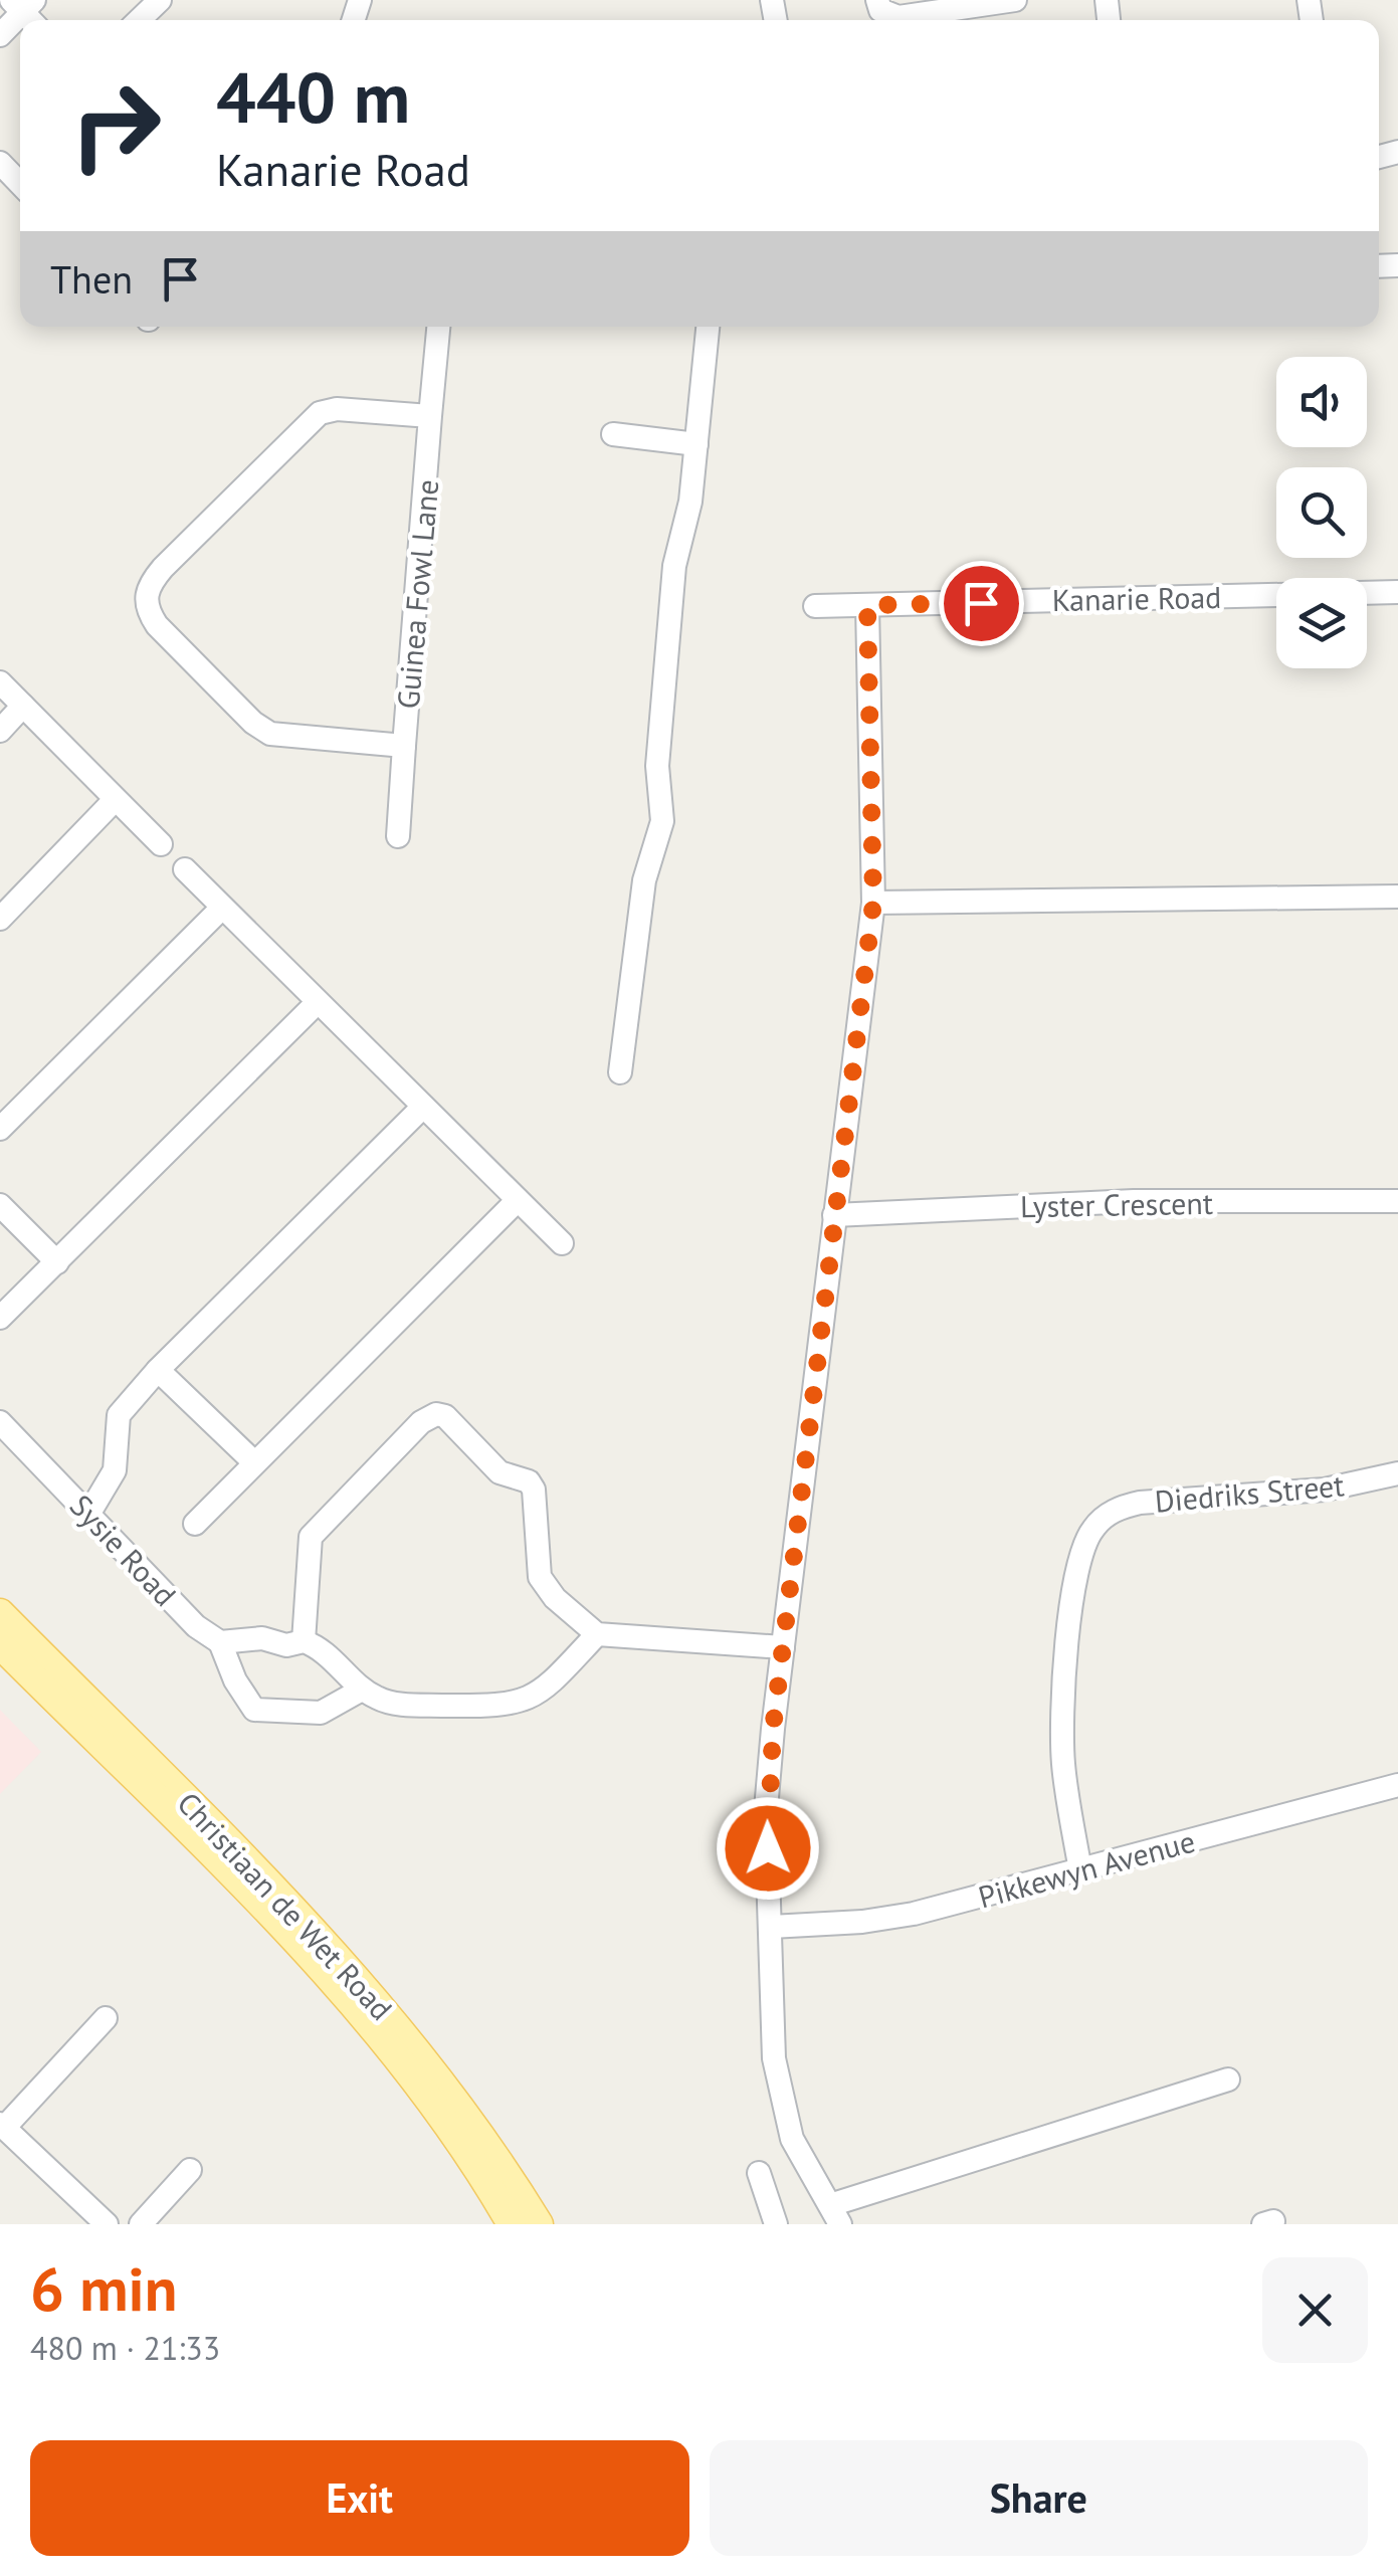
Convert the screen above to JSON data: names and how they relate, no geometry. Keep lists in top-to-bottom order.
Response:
{
  "streets": {
    "main road": ["Christiaan de Wet Road"],
    "street": [
      "Guinea Fowl Lane",
      "Kanarie Road",
      "Lyster Crescent",
      "Diedriks Street",
      "Sysie Road",
      "Pikkewyn Avenue"
    ]
  },
  "crossings": [
    ["Diedriks Street", "Pikkewyn Avenue"]
  ],
  "page": {
    "turn": ["440 m", "Kanarie Road"],
    "then": "Then",
    "heading": ["6 min", "480 m · 21:33"],
    "buttons": ["Exit", "Share"]
  }
}
